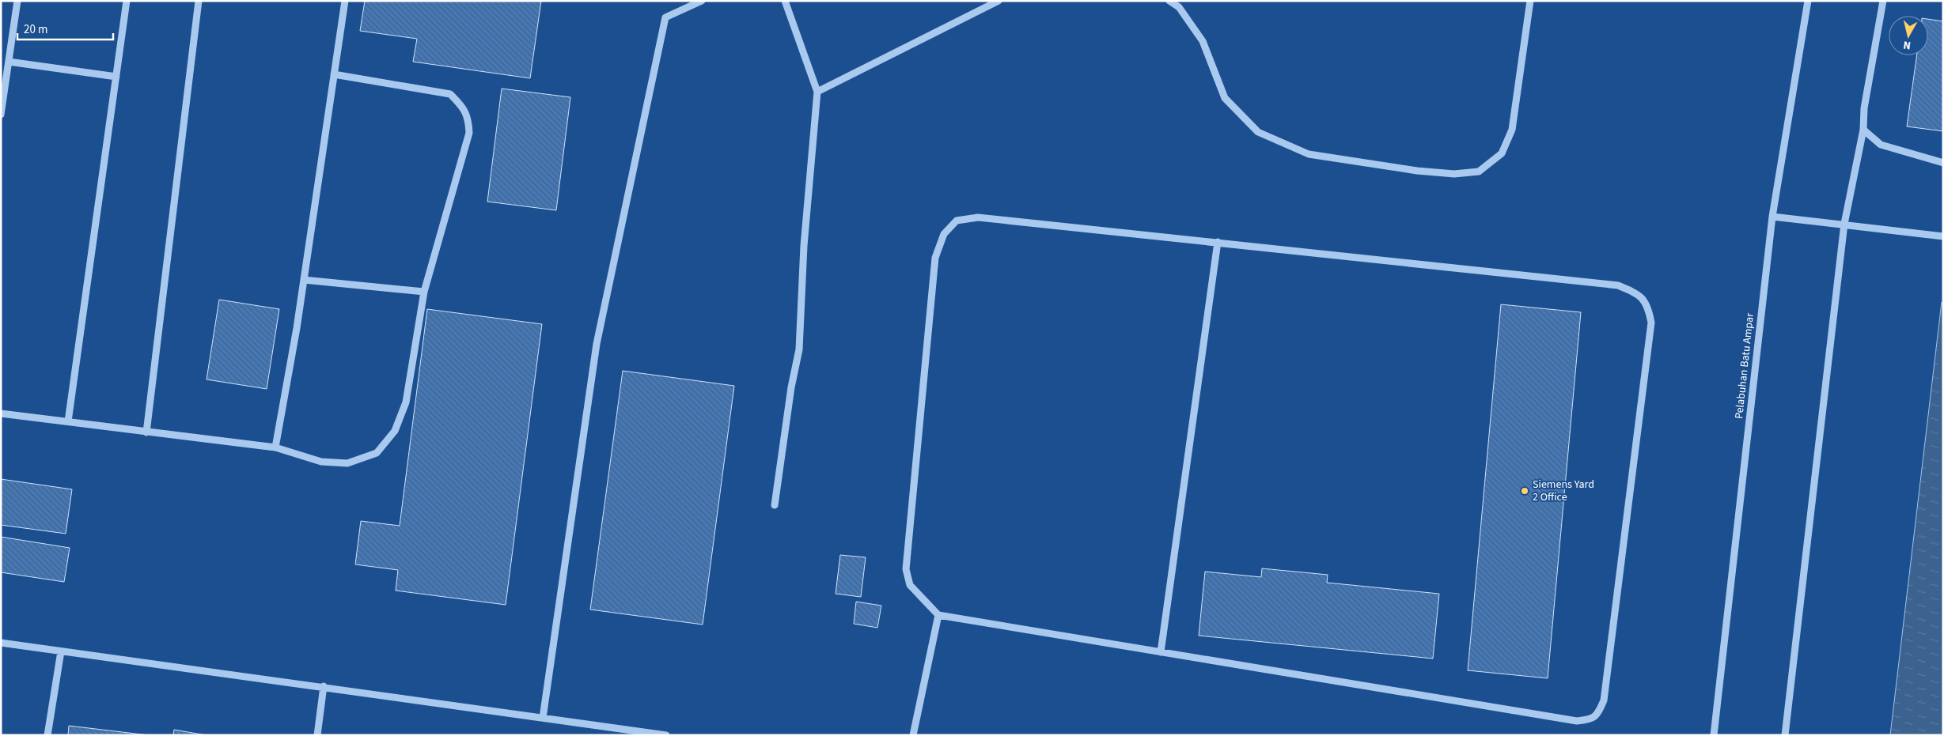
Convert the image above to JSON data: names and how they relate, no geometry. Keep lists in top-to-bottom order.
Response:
{
  "streets": {
    "lane": ["Pelabuhan Batu Ampar"]
  },
  "places": ["Siemens Yard 2 Office"],
  "scale_bar": "20 m",
  "north": "bottom"
}
